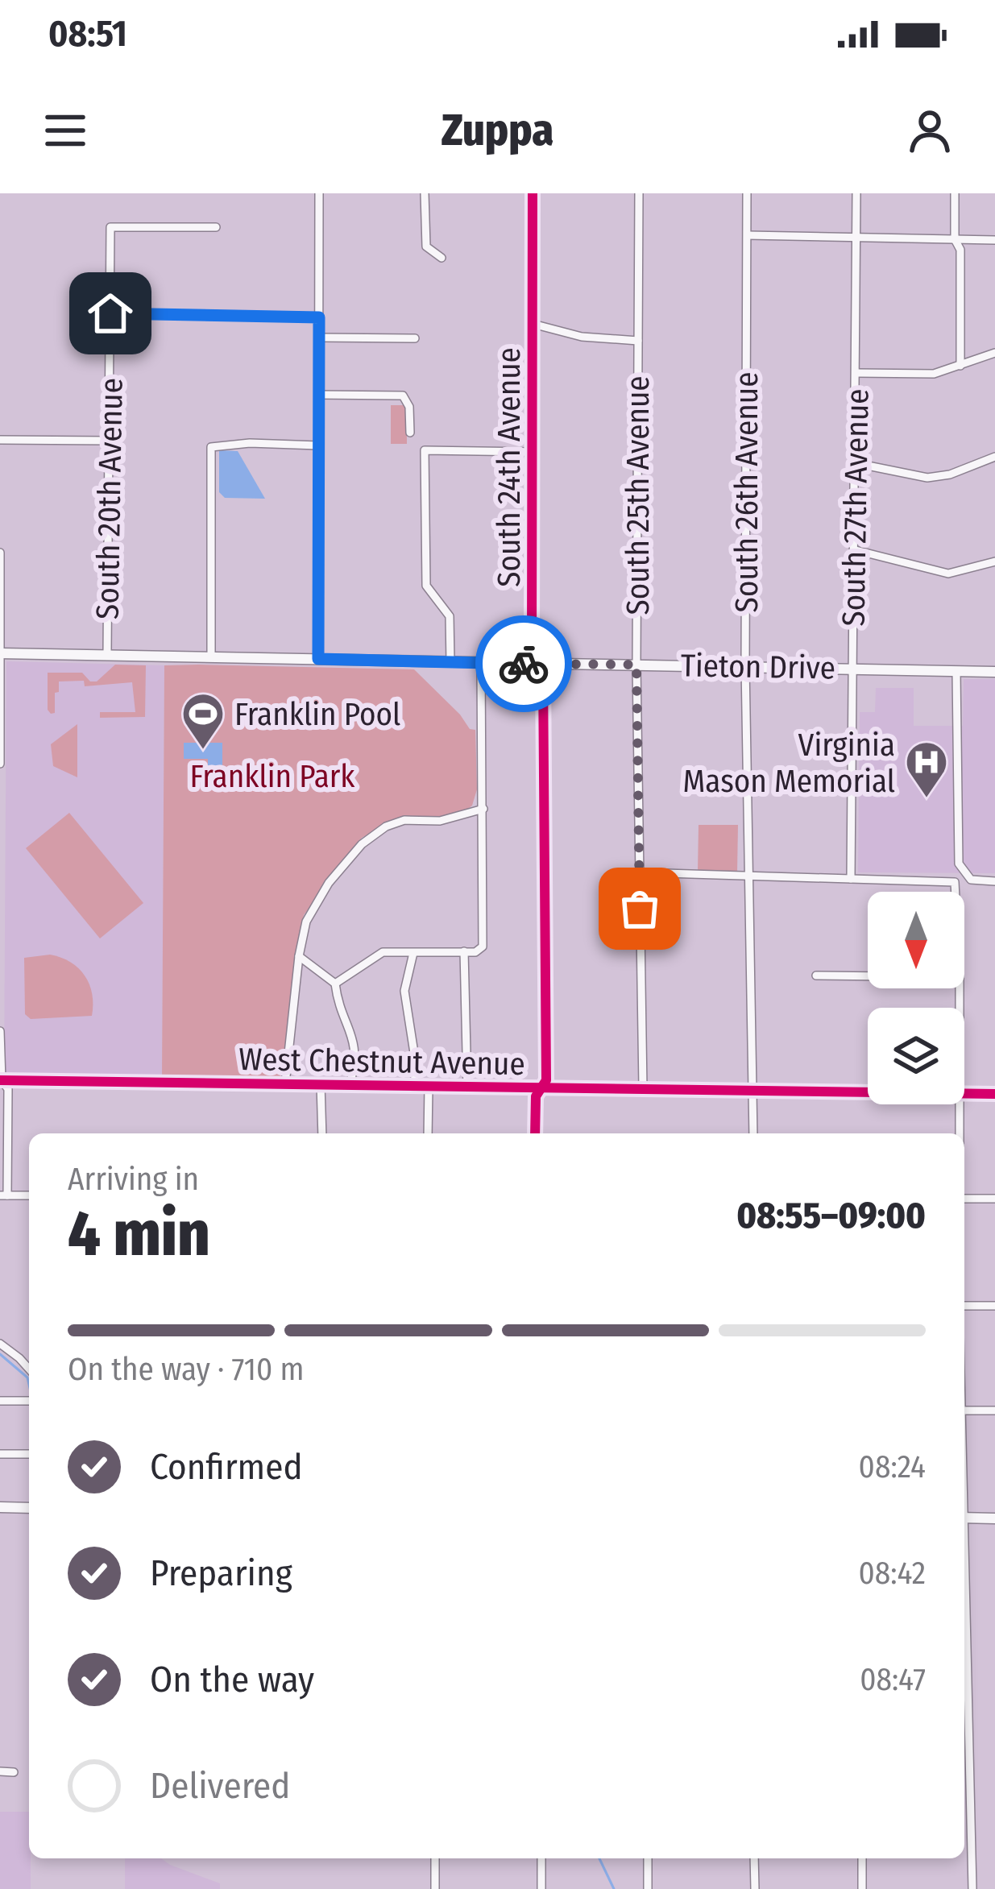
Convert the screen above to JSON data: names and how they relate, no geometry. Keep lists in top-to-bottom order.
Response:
{
  "streets": {
    "main road": ["Tieton Drive"],
    "street": [
      "South 24th Avenue",
      "South 26th Avenue",
      "South 25th Avenue",
      "South 20th Avenue",
      "South 27th Avenue",
      "West Chestnut Avenue"
    ]
  },
  "crossings": [
    ["South 24th Avenue", "Tieton Drive"],
    ["South 24th Avenue", "West Chestnut Avenue"],
    ["South 26th Avenue", "Tieton Drive"],
    ["South 26th Avenue", "West Chestnut Avenue"],
    ["South 25th Avenue", "Tieton Drive"],
    ["South 25th Avenue", "West Chestnut Avenue"],
    ["South 20th Avenue", "Tieton Drive"],
    ["South 27th Avenue", "Tieton Drive"]
  ],
  "parks": ["Franklin Park"],
  "places": {
    "sports": ["Franklin Pool"],
    "hospital": ["Virginia Mason Memorial"]
  },
  "north": "bottom",
  "page": {
    "status": "08:51",
    "header": "Zuppa",
    "heading": ["4 min", "Arriving in", "08:55–09:00"],
    "bar": "On the way · 710 m",
    "list": [
      ["Confirmed", "08:24"],
      ["Preparing", "08:42"],
      ["On the way", "08:47"],
      "Delivered"
    ]
  }
}
